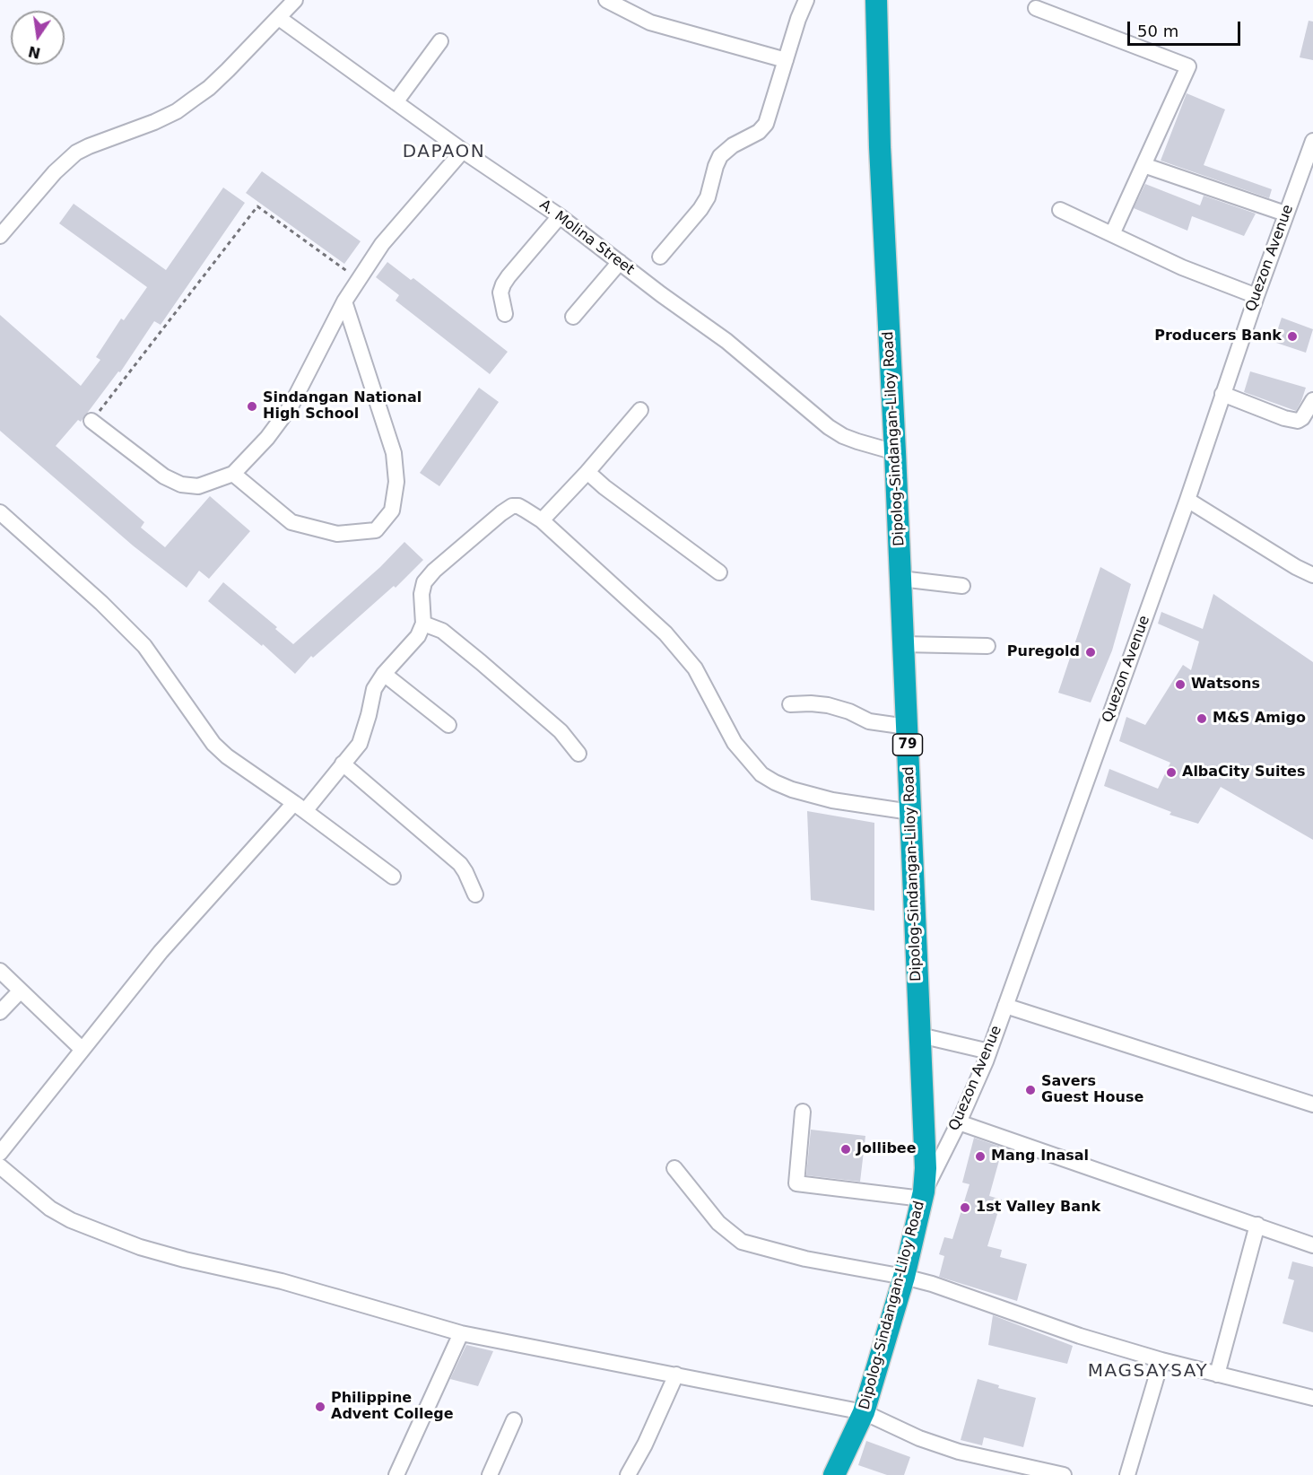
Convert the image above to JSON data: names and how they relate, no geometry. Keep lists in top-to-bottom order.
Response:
{
  "streets": {
    "highway": ["Dipolog-Sindangan-Liloy Road", "79"],
    "street": ["A. Molina Street", "Quezon Avenue"]
  },
  "crossings": [
    ["A. Molina Street", "Dipolog-Sindangan-Liloy Road"],
    ["Quezon Avenue", "Dipolog-Sindangan-Liloy Road"]
  ],
  "districts": ["DAPAON", "MAGSAYSAY"],
  "places": [
    "Producers Bank",
    "Sindangan National High School",
    "Puregold",
    "Watsons",
    "M&S Amigo",
    "AlbaCity Suites",
    "Savers Guest House",
    "Jollibee",
    "Mang Inasal",
    "1st Valley Bank",
    "Philippine Advent College"
  ],
  "scale_bar": "50 m",
  "north": "bottom"
}
